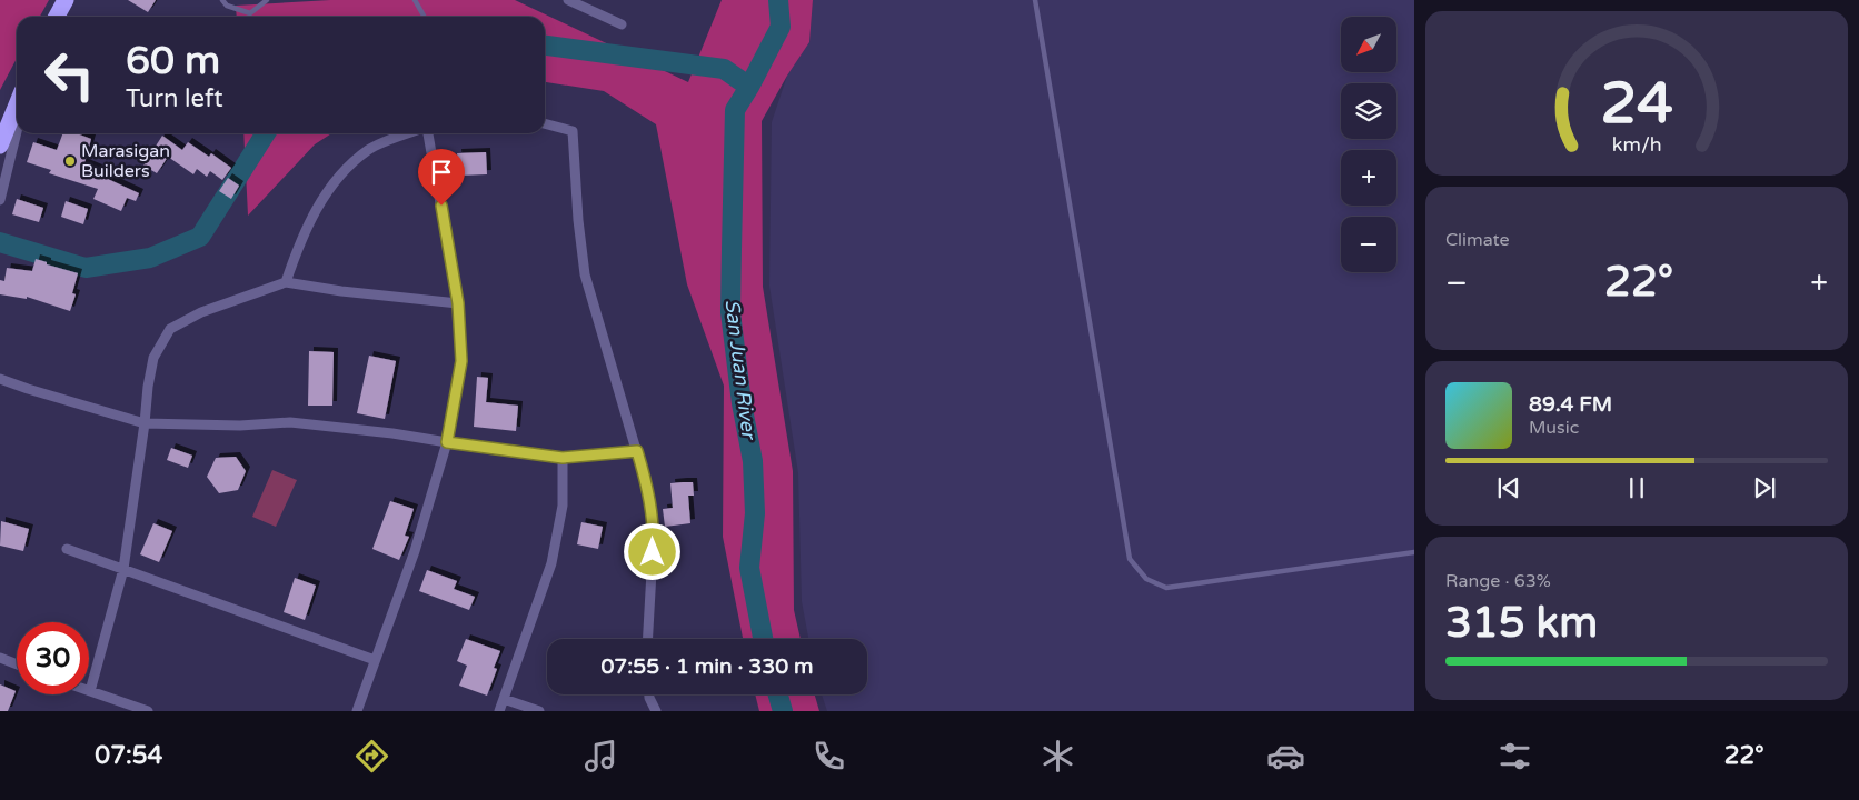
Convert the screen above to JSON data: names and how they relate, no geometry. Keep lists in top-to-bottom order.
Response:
{
  "water": ["San Juan River"],
  "places": ["Marasigan Builders"],
  "north": "bottom left",
  "page": {
    "map_buttons": ["+", "−"],
    "turn": ["60 m", "Turn left"],
    "tile": [
      "Climate",
      ["Range · 63%", "315 km"]
    ],
    "heat": ["−", "22°", "+"],
    "song": ["89.4 FM", "Music"],
    "limit": "30",
    "trip": "07:55 · 1 min · 330 m",
    "tabs": ["07:54", "22°"],
    "gauge": ["24", "km/h"]
  }
}
